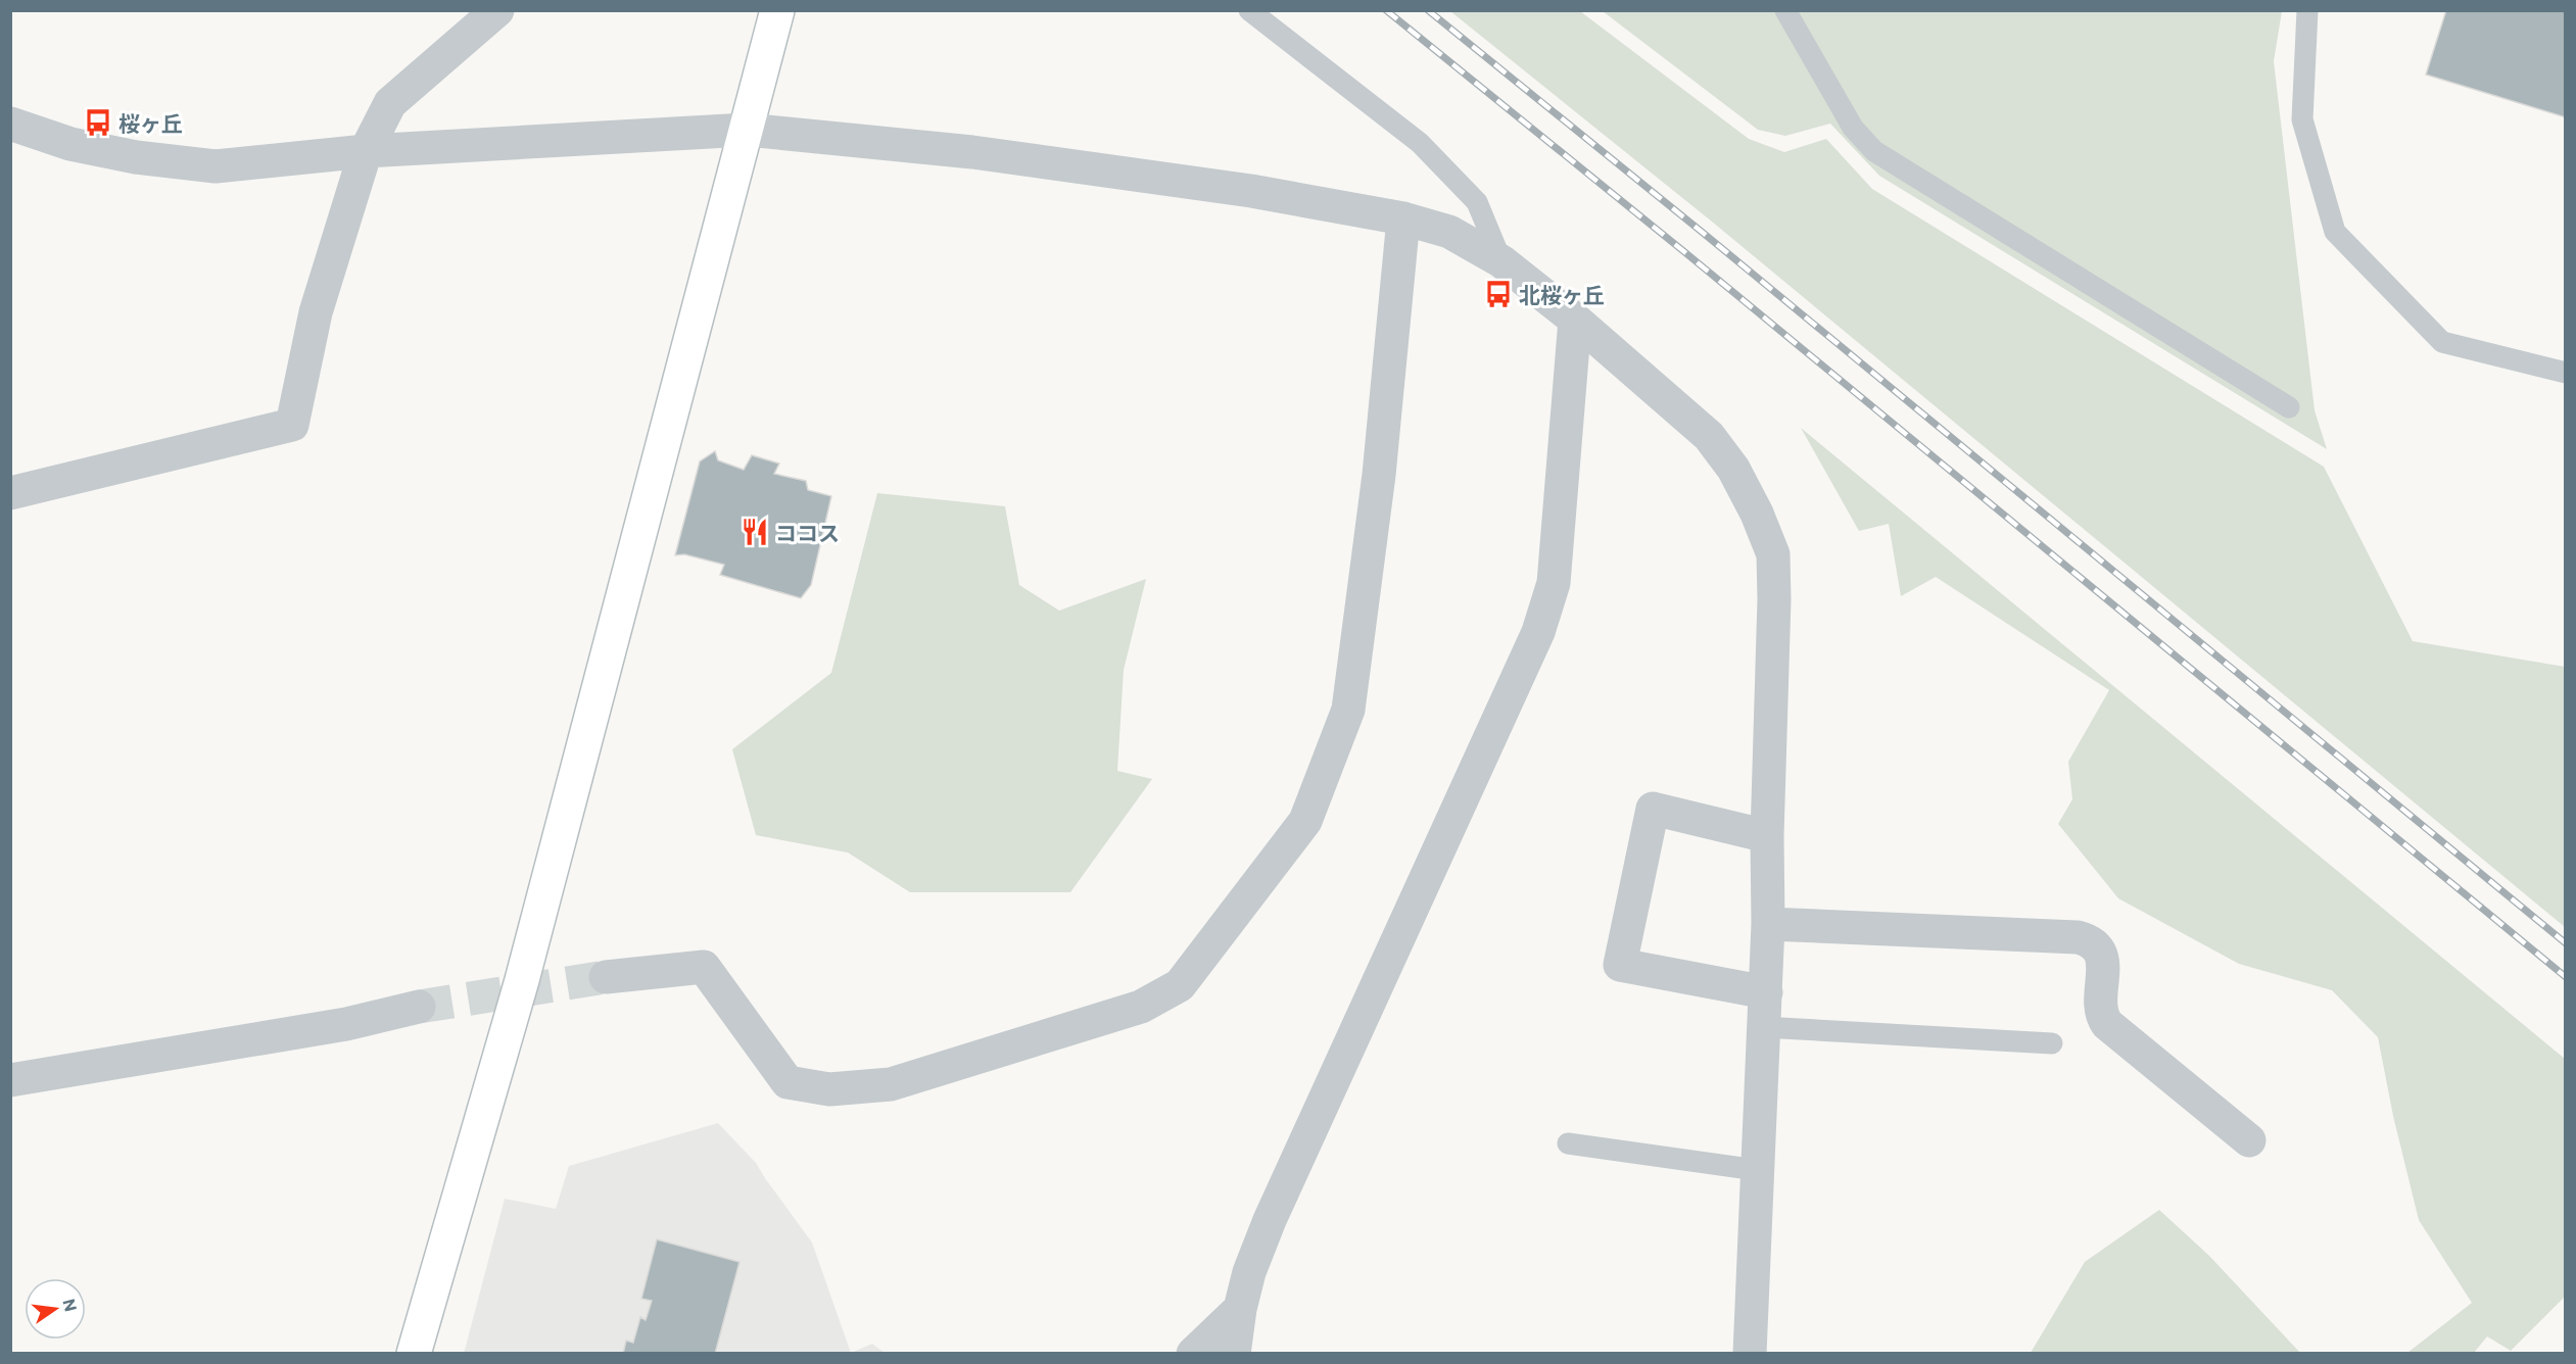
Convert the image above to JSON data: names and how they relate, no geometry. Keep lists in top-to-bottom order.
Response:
{
  "places": {
    "bus stop": ["桜ヶ丘", "北桜ヶ丘"],
    "restaurant": ["ココス"]
  },
  "north": "right"
}
